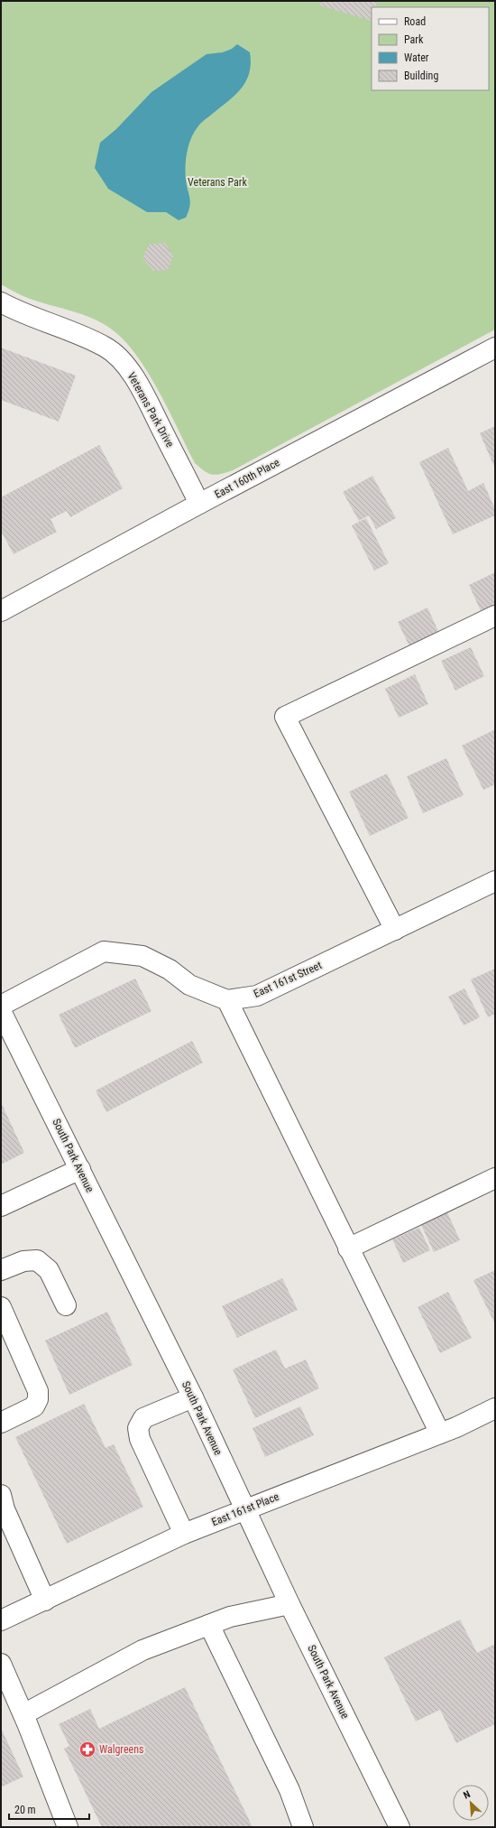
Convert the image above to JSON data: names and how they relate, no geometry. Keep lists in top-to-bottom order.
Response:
{
  "streets": {
    "street": [
      "Veterans Park Drive",
      "East 160th Place",
      "East 161st Street",
      "South Park Avenue",
      "East 161st Place"
    ]
  },
  "crossings": [
    ["Veterans Park Drive", "East 160th Place"],
    ["South Park Avenue", "East 161st Place"]
  ],
  "parks": ["Veterans Park"],
  "places": {
    "pharmacy": ["Walgreens"]
  },
  "legend": [
    "Road",
    "Park",
    "Water",
    "Building"
  ],
  "scale_bar": "20 m",
  "north": "top left"
}
